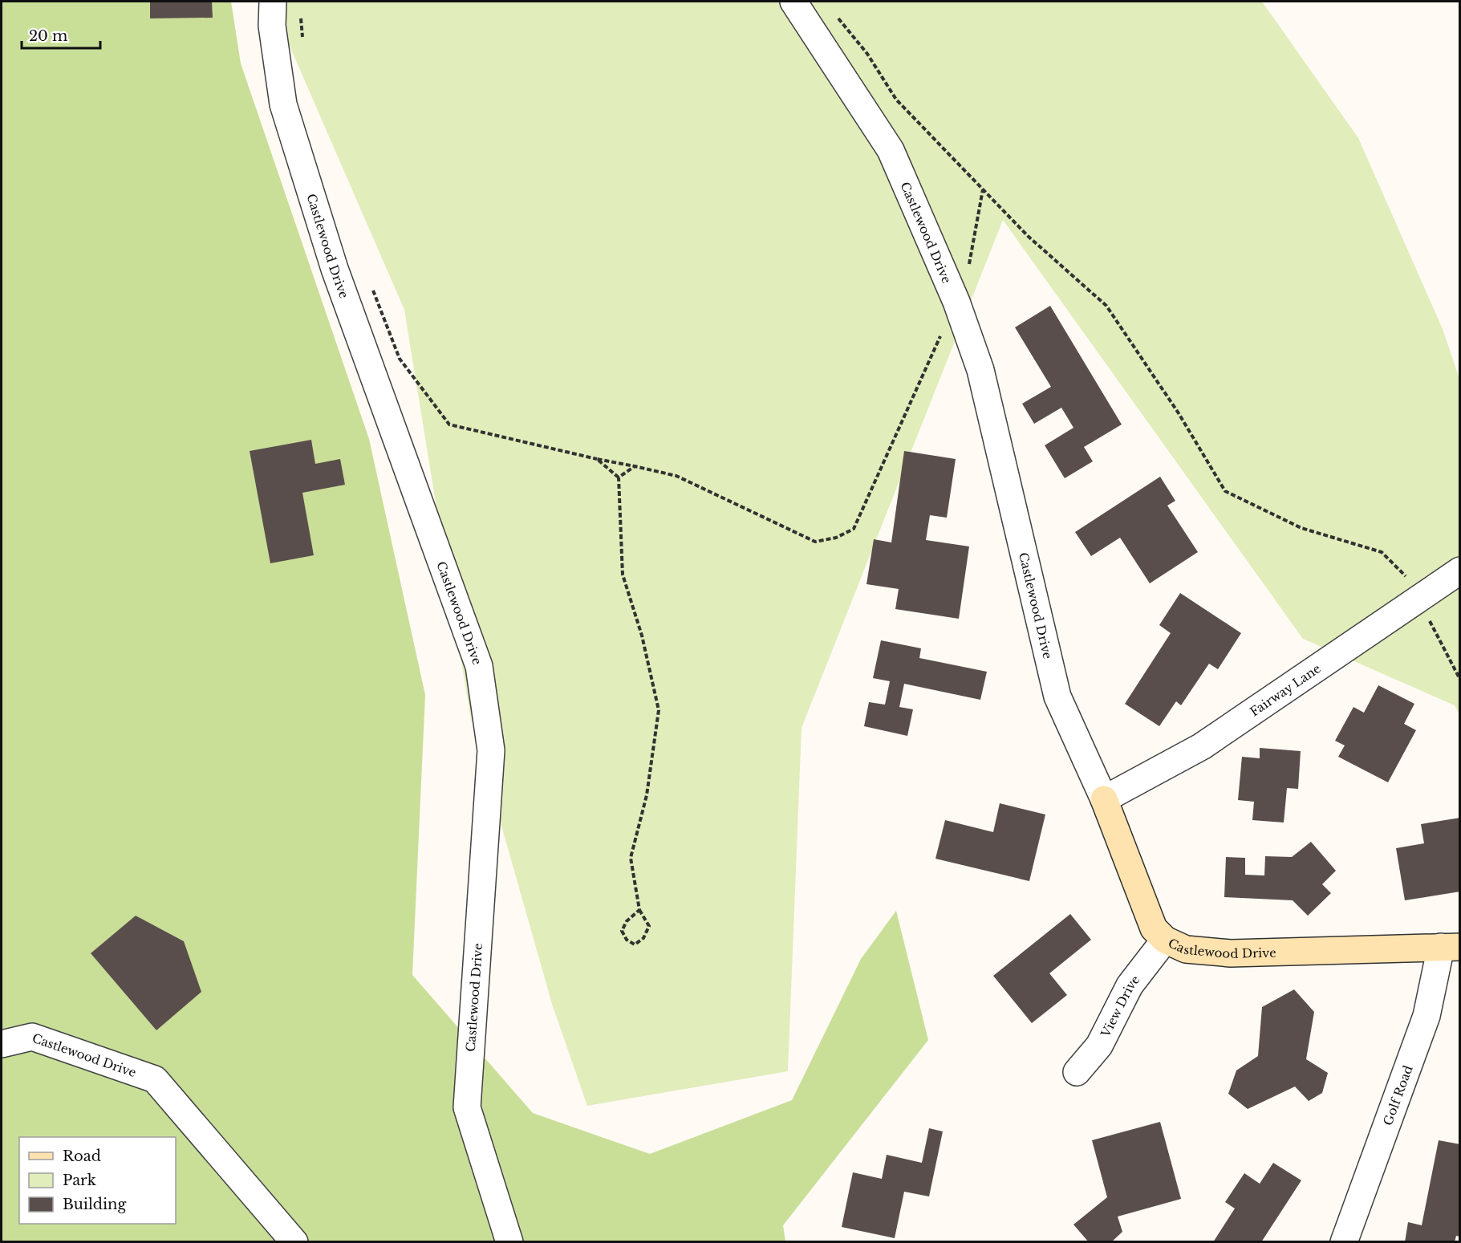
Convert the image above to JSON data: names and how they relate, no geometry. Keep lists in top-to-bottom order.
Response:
{
  "streets": {
    "street": [
      "Castlewood Drive",
      "Fairway Lane",
      "View Drive",
      "Golf Road"
    ]
  },
  "crossings": [
    ["Castlewood Drive", "Fairway Lane"],
    ["Castlewood Drive", "View Drive"],
    ["Castlewood Drive", "Golf Road"]
  ],
  "legend": ["Road", "Park", "Building"],
  "scale_bar": "20 m"
}
